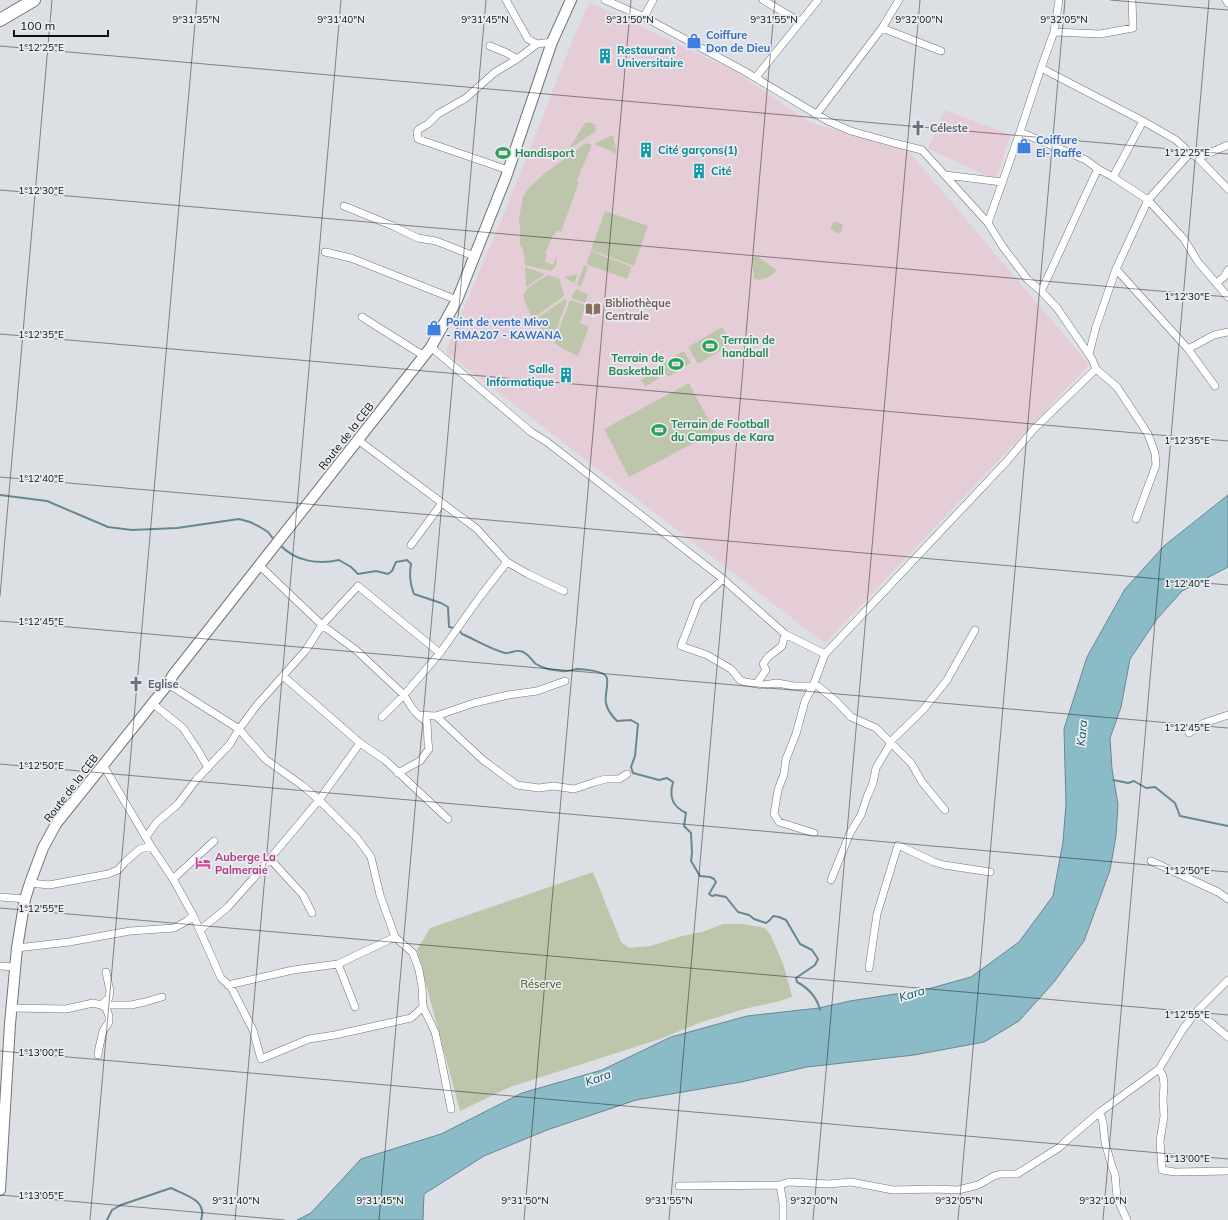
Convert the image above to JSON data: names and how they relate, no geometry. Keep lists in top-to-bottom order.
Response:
{
  "streets": {
    "main road": ["Route de la CEB"]
  },
  "water": ["Kara"],
  "parks": ["Réserve"],
  "places": {
    "shop": ["Coiffure Don de Dieu", "Coiffure El- Raffe", "Point de vente Mivo - RMA207 - KAWANA"],
    "building": [
      "Restaurant Universitaire",
      "Cité garçons(1)",
      "Cité",
      "Salle Informatique"
    ],
    "church": ["Céleste", "Eglise"],
    "sports": [
      "Handisport",
      "Terrain de handball",
      "Terrain de Basketball",
      "Terrain de Football du Campus de Kara"
    ],
    "library": ["Bibliothèque Centrale"],
    "hotel": ["Auberge La Palmeraie"]
  },
  "scale_bar": "100 m",
  "coordinates": [
    "9°31'35\"N",
    "9°31'40\"N",
    "9°31'45\"N",
    "9°31'50\"N",
    "9°31'55\"N",
    "9°32'00\"N",
    "9°32'05\"N",
    "1°12'25\"E",
    "1°12'30\"E",
    "1°12'35\"E",
    "1°12'40\"E",
    "1°12'45\"E",
    "1°12'50\"E",
    "1°12'55\"E",
    "1°13'00\"E",
    "1°13'05\"E",
    "9°32'10\"N"
  ]
}
